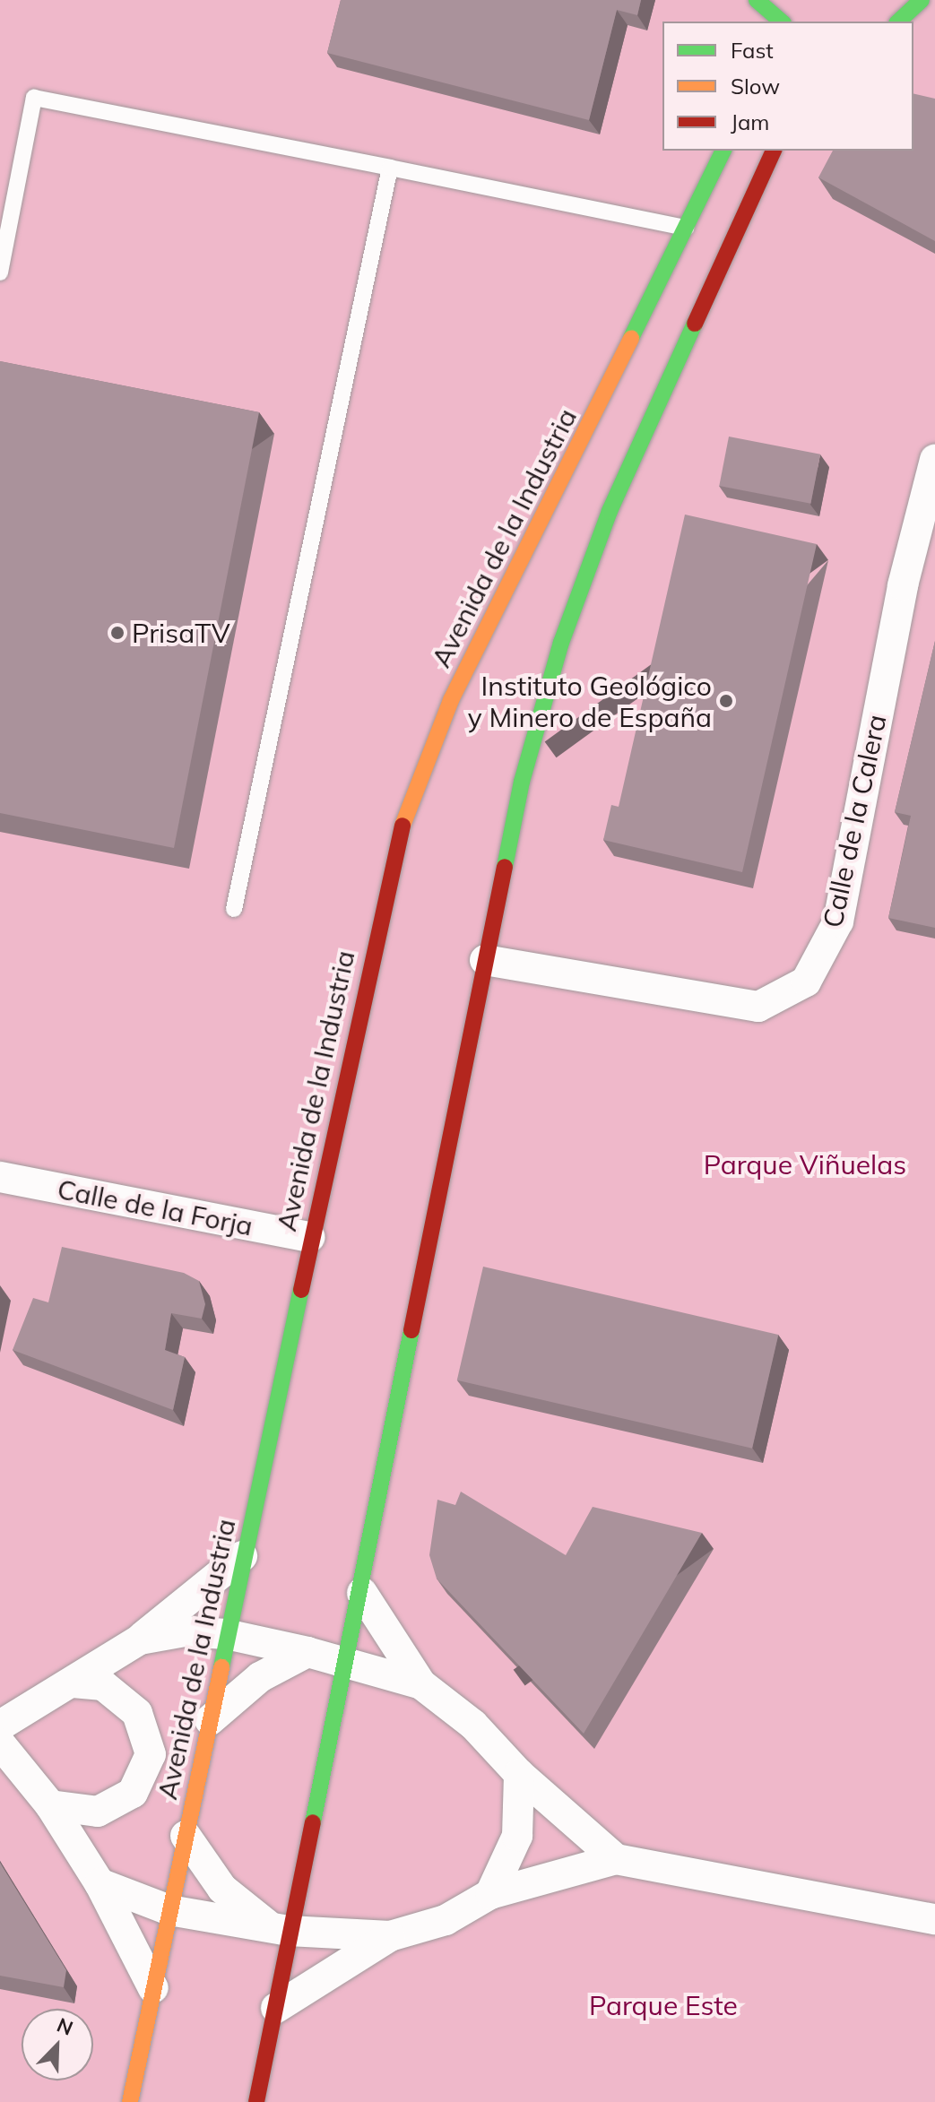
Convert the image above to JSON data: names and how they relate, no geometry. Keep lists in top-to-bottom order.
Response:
{
  "streets": {
    "street": ["Avenida de la Industria", "Calle de la Calera", "Calle de la Forja"]
  },
  "crossings": [
    ["Avenida de la Industria", "Calle de la Forja"]
  ],
  "parks": ["Parque Viñuelas", "Parque Este"],
  "places": ["PrisaTV", "Instituto Geológico y Minero de España"],
  "legend": ["Fast", "Slow", "Jam"],
  "north": "top right"
}
